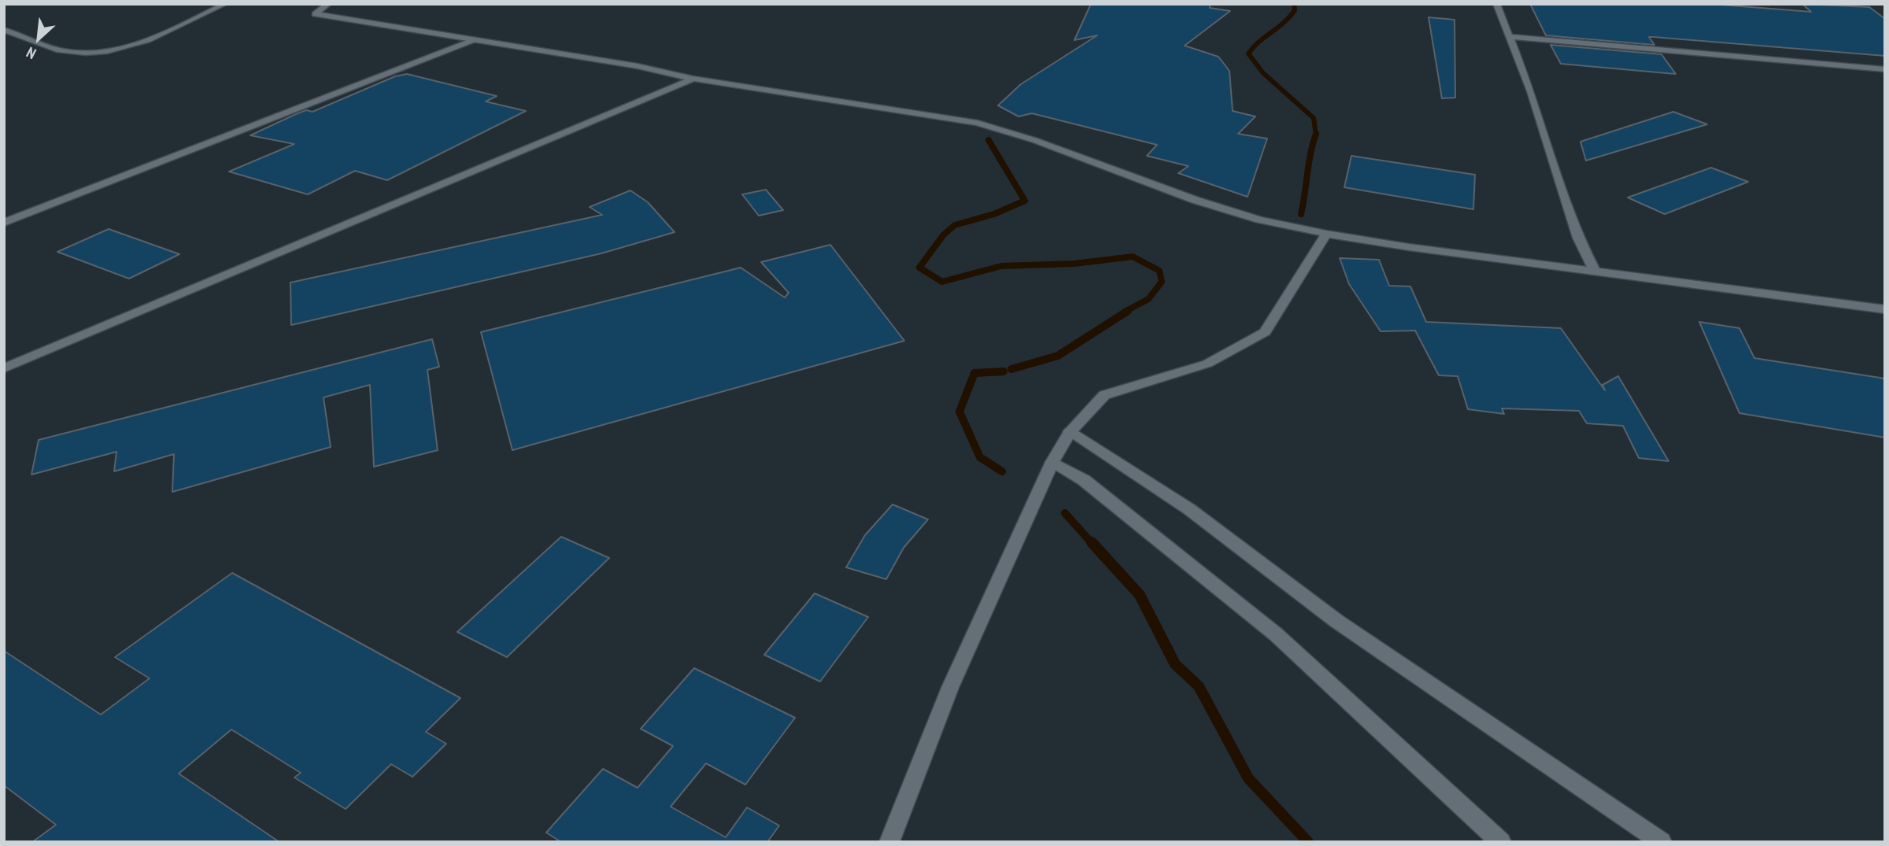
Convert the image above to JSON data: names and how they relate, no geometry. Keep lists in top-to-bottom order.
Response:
{
  "north": "bottom left"
}
